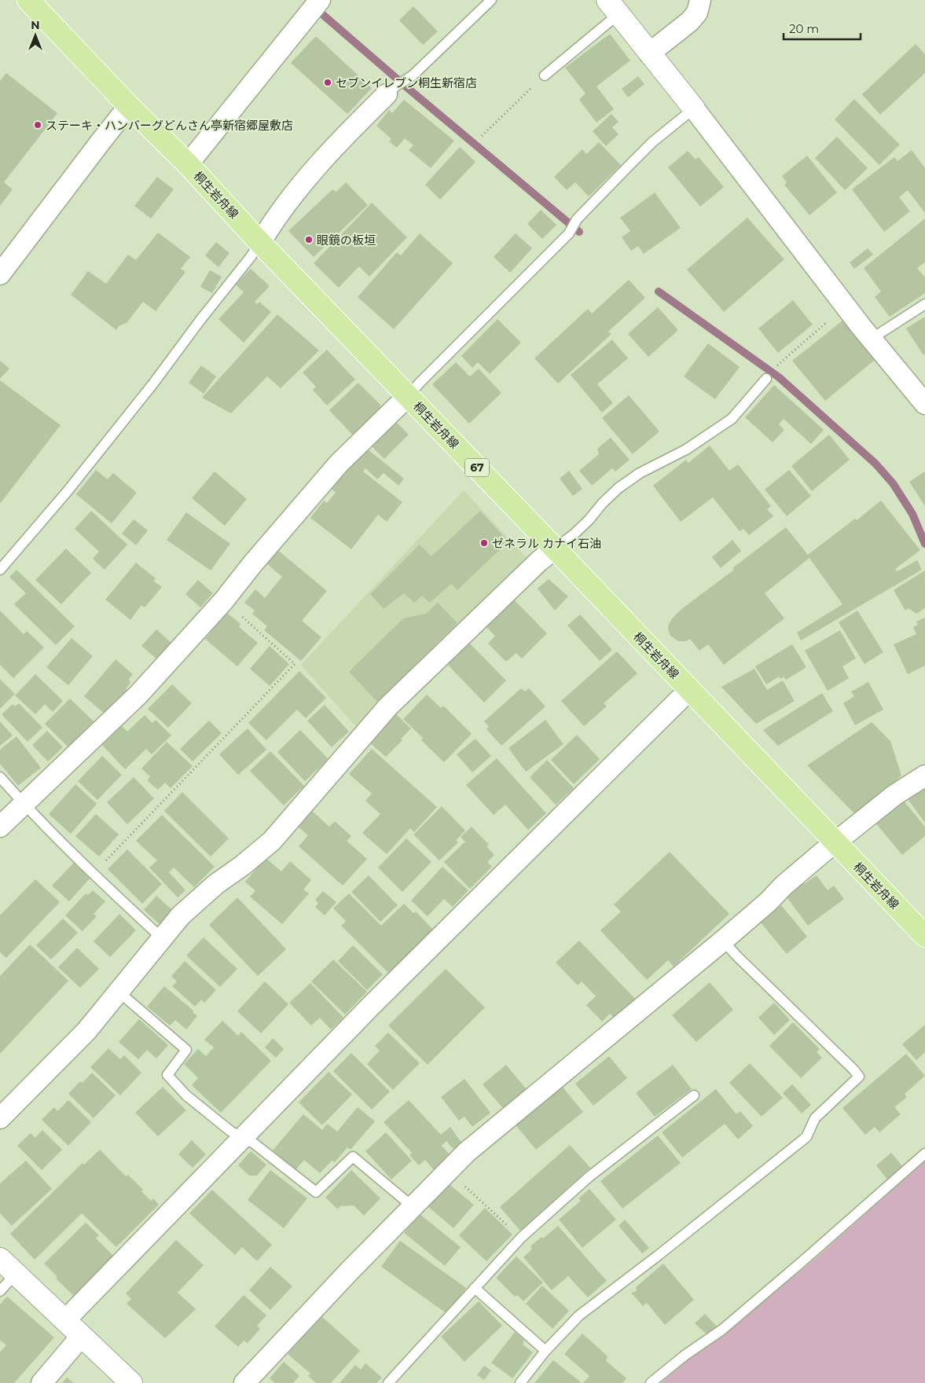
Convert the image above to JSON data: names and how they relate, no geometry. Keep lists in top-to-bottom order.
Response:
{
  "streets": {
    "main road": ["桐生岩舟線", "67"]
  },
  "places": [
    "セブンイレブン桐生新宿店",
    "ステーキ・ハンバーグどんさん亭新宿郷屋敷店",
    "眼鏡の板垣",
    "ゼネラル カナイ石油"
  ],
  "scale_bar": "20 m",
  "north": "top"
}
